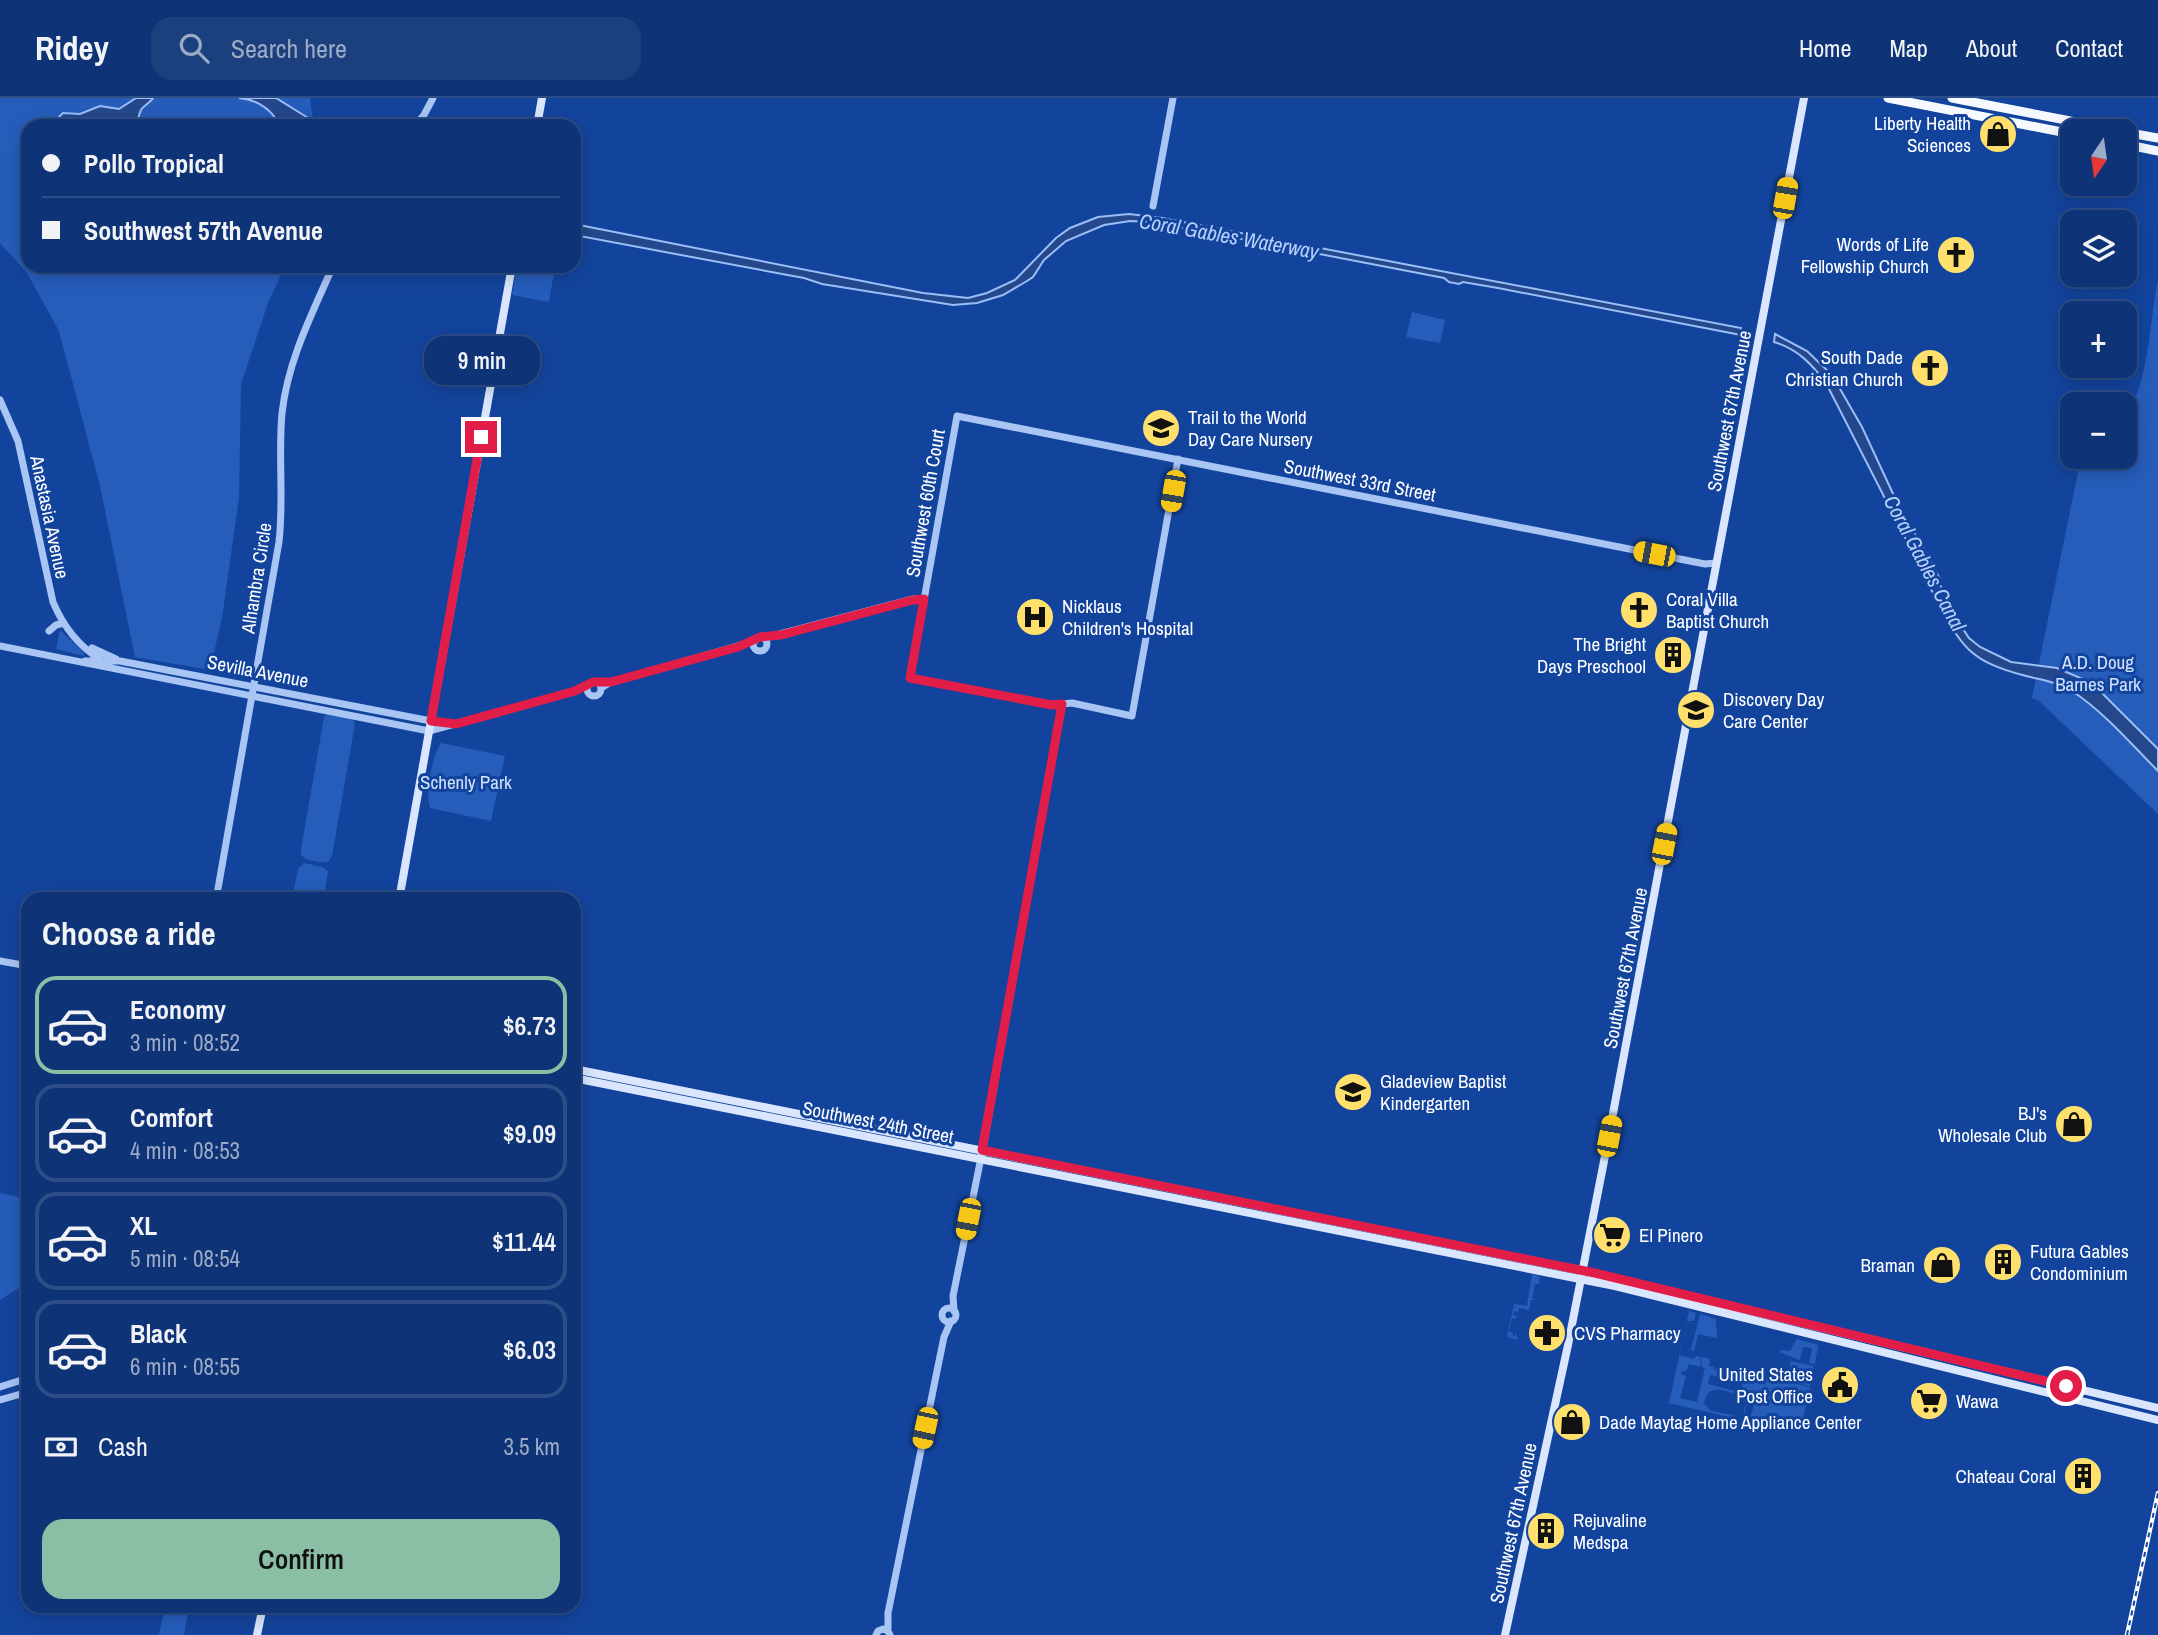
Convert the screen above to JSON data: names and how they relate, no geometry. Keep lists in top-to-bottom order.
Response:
{
  "streets": {
    "main road": ["Southwest 67th Avenue", "Southwest 24th Street"],
    "street": [
      "Southwest 33rd Street",
      "Southwest 60th Court",
      "Anastasia Avenue",
      "Alhambra Circle",
      "Sevilla Avenue"
    ]
  },
  "crossings": [
    ["Southwest 67th Avenue", "Southwest 33rd Street"],
    ["Southwest 67th Avenue", "Southwest 24th Street"],
    ["Southwest 33rd Street", "Southwest 60th Court"],
    ["Anastasia Avenue", "Sevilla Avenue"],
    ["Alhambra Circle", "Sevilla Avenue"]
  ],
  "water": ["Coral Gables Waterway", "Coral Gables Canal"],
  "parks": ["A.D. Doug Barnes Park", "Schenly Park"],
  "places": {
    "shop": [
      "Liberty Health Sciences",
      "BJ's Wholesale Club",
      "Braman",
      "Dade Maytag Home Appliance Center"
    ],
    "church": ["Words of Life Fellowship Church", "South Dade Christian Church", "Coral Villa Baptist Church"],
    "school or university": ["Trail to the World Day Care Nursery", "Discovery Day Care Center", "Gladeview Baptist Kindergarten"],
    "hospital": ["Nicklaus Children's Hospital"],
    "building": [
      "The Bright Days Preschool",
      "Futura Gables Condominium",
      "Chateau Coral",
      "Rejuvaline Medspa"
    ],
    "supermarket": ["El Pinero", "Wawa"],
    "pharmacy": ["CVS Pharmacy"],
    "public building": ["United States Post Office"]
  },
  "north": "bottom",
  "page": {
    "header": "Ridey",
    "search": "Search here",
    "nav": [
      "Home",
      "Map",
      "About",
      "Contact"
    ],
    "map_buttons": ["+", "−"],
    "banner": ["Pollo Tropical", "Southwest 57th Avenue"],
    "bubble": "9 min",
    "heading": "Choose a ride",
    "list": [
      {
        "name": "Economy",
        "note": "3 min · 08:52",
        "value": "$6.73"
      },
      {
        "name": "Comfort",
        "note": "4 min · 08:53",
        "value": "$9.09"
      },
      {
        "name": "XL",
        "note": "5 min · 08:54",
        "value": "$11.44"
      },
      {
        "name": "Black",
        "note": "6 min · 08:55",
        "value": "$6.03"
      }
    ],
    "pay": ["Cash", "3.5 km"],
    "buttons": "Confirm"
  }
}
